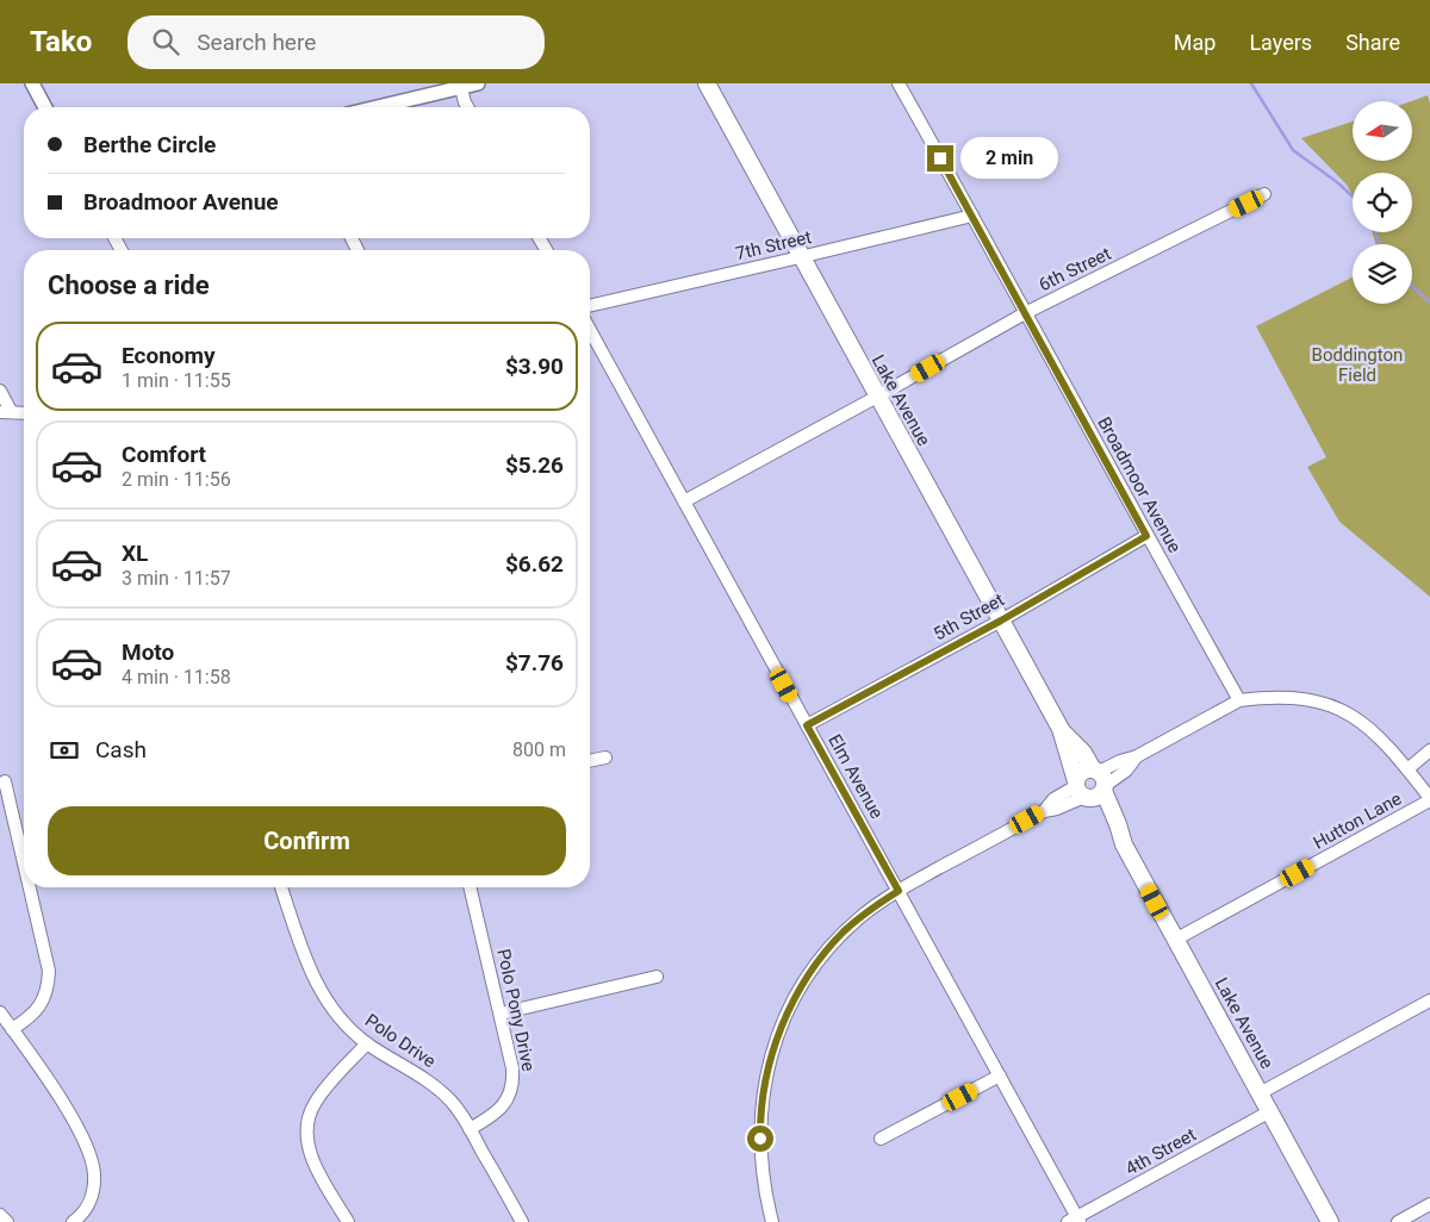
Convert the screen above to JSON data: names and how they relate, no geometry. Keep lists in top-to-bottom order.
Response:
{
  "streets": {
    "main road": ["Lake Avenue"],
    "street": [
      "7th Street",
      "6th Street",
      "Broadmoor Avenue",
      "5th Street",
      "Elm Avenue",
      "Hutton Lane",
      "Polo Pony Drive",
      "Polo Drive",
      "4th Street"
    ]
  },
  "crossings": [
    ["7th Street", "Lake Avenue"],
    ["7th Street", "Broadmoor Avenue"],
    ["6th Street", "Lake Avenue"],
    ["6th Street", "Broadmoor Avenue"],
    ["6th Street", "Elm Avenue"],
    ["Lake Avenue", "5th Street"],
    ["Lake Avenue", "Hutton Lane"],
    ["Lake Avenue", "4th Street"],
    ["Broadmoor Avenue", "5th Street"],
    ["5th Street", "Elm Avenue"],
    ["Elm Avenue", "4th Street"],
    ["Polo Pony Drive", "Polo Drive"]
  ],
  "parks": ["Boddington Field"],
  "north": "left",
  "page": {
    "header": "Tako",
    "search": "Search here",
    "nav": ["Map", "Layers", "Share"],
    "banner": ["Berthe Circle", "Broadmoor Avenue"],
    "bubble": "2 min",
    "heading": "Choose a ride",
    "list": [
      {
        "name": "Economy",
        "note": "1 min · 11:55",
        "value": "$3.90"
      },
      {
        "name": "Comfort",
        "note": "2 min · 11:56",
        "value": "$5.26"
      },
      {
        "name": "XL",
        "note": "3 min · 11:57",
        "value": "$6.62"
      },
      {
        "name": "Moto",
        "note": "4 min · 11:58",
        "value": "$7.76"
      }
    ],
    "pay": ["Cash", "800 m"],
    "buttons": "Confirm"
  }
}
